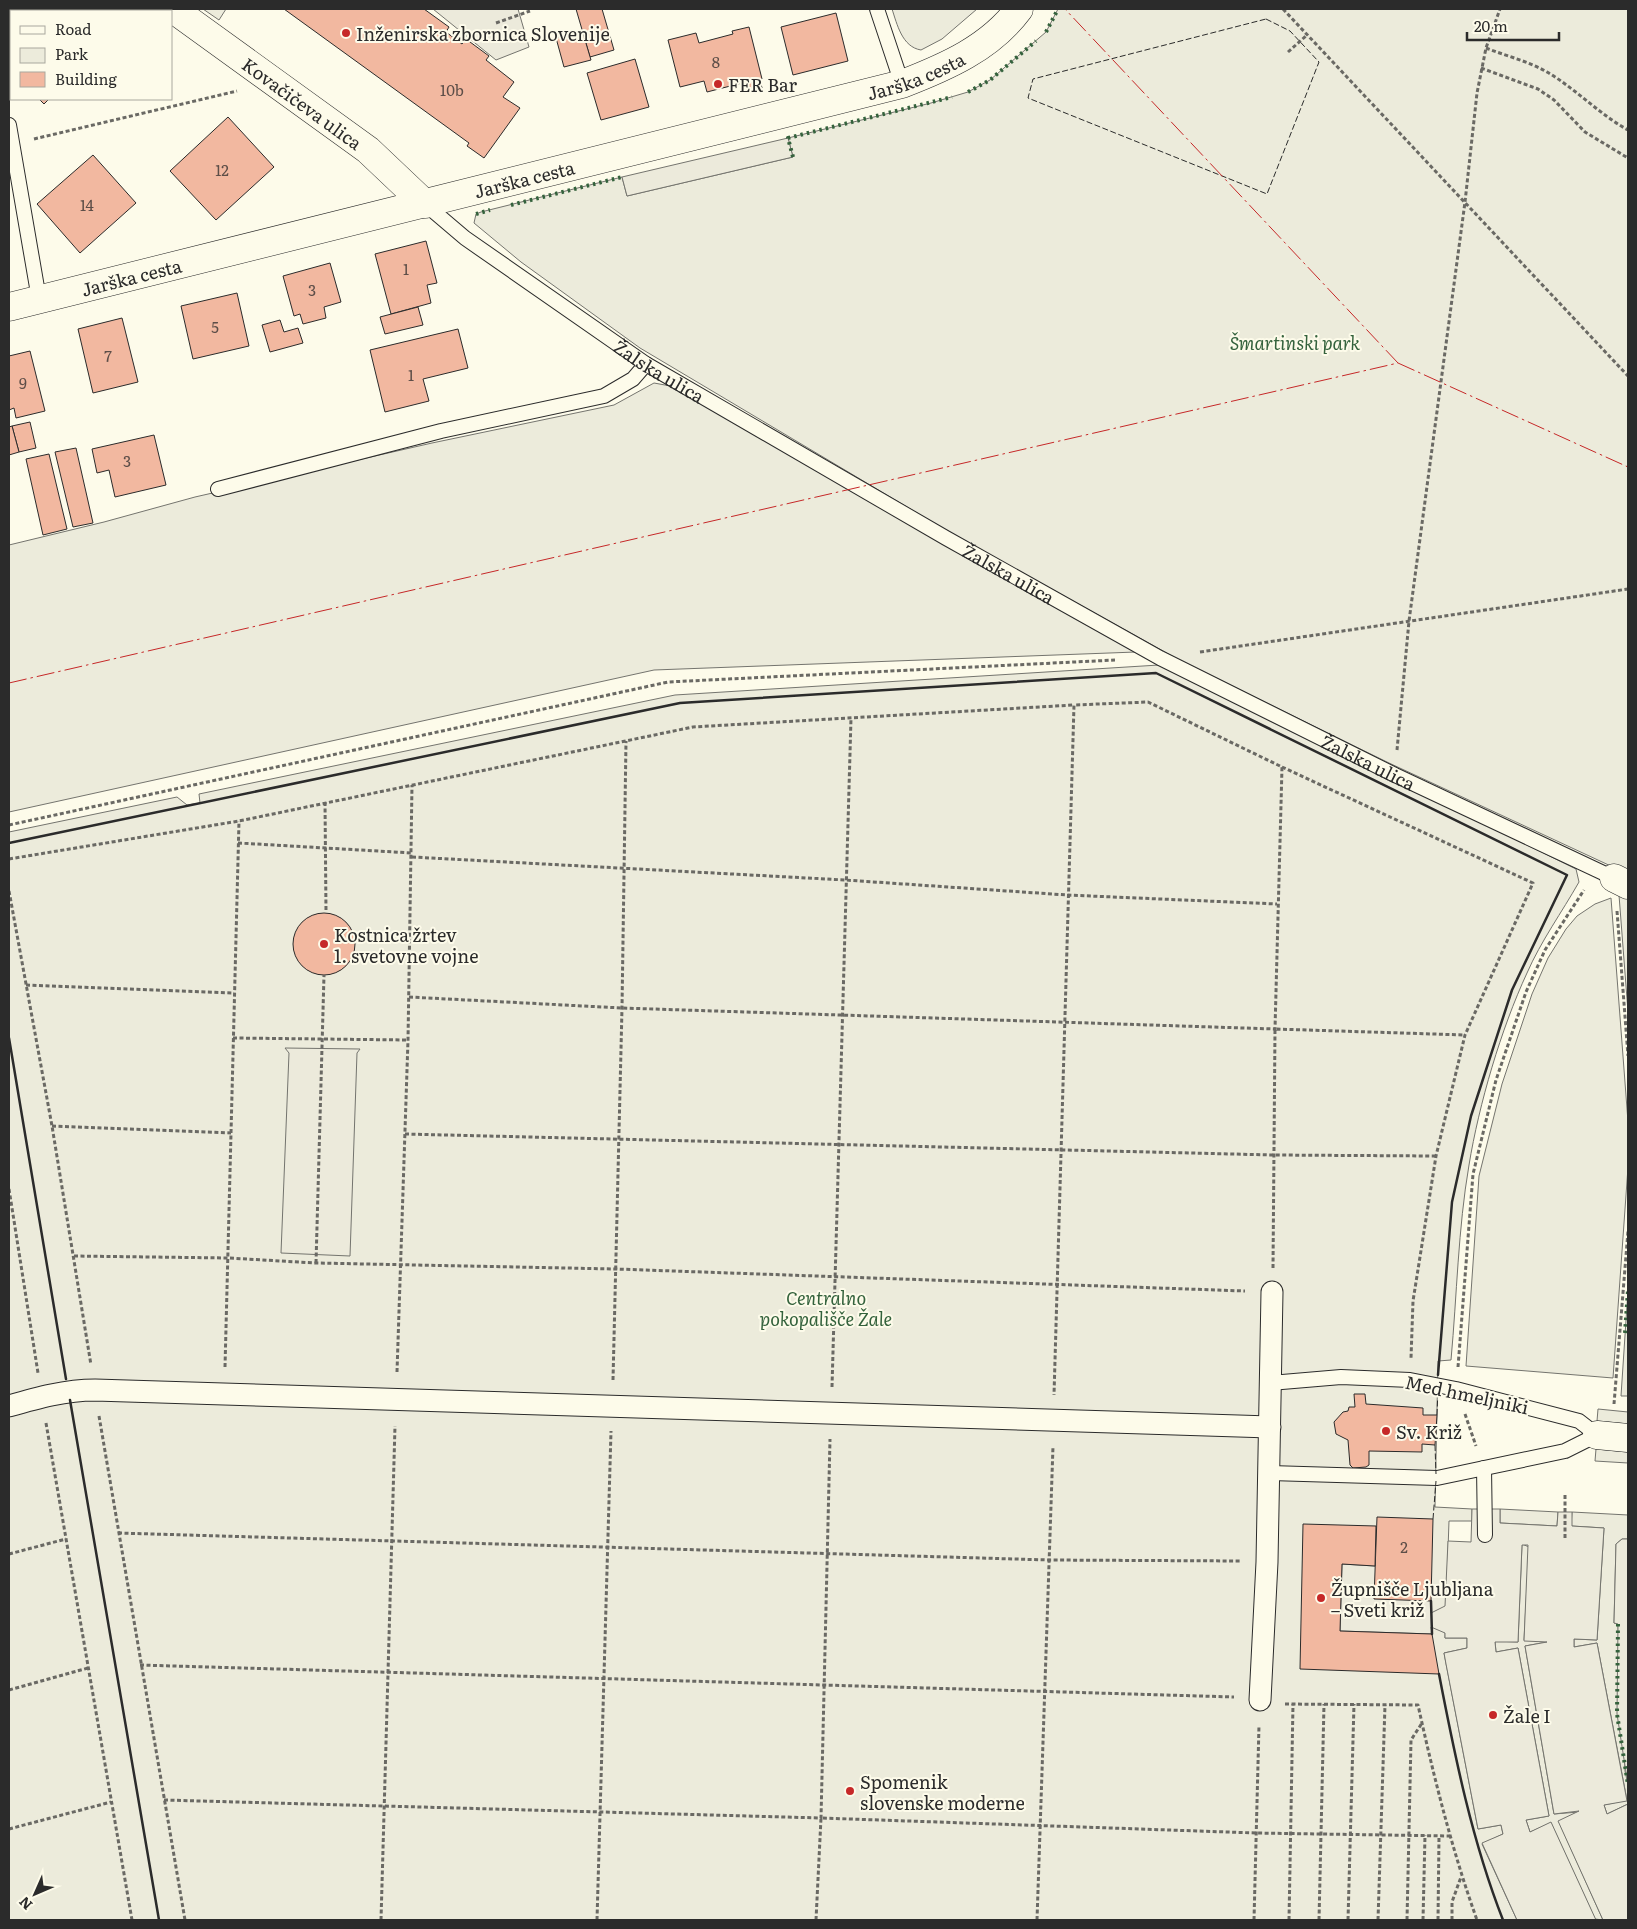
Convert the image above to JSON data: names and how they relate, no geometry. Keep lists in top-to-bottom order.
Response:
{
  "streets": {
    "street": ["Jarška cesta", "Kovačičeva ulica"],
    "lane": ["Žalska ulica", "Med hmeljniki"]
  },
  "crossings": [
    ["Jarška cesta", "Kovačičeva ulica"],
    ["Jarška cesta", "Žalska ulica"],
    ["Kovačičeva ulica", "Žalska ulica"]
  ],
  "parks": ["Šmartinski park", "Centralno pokopališče Žale"],
  "places": [
    "Inženirska zbornica Slovenije",
    "FER Bar",
    "Kostnica žrtev 1. svetovne vojne",
    "Sv. Križ",
    "Župnišče Ljubljana – Sveti križ",
    "Žale I",
    "Spomenik slovenske moderne"
  ],
  "house_numbers": [
    "8",
    "10b",
    "12",
    "14",
    "1",
    "3",
    "5",
    "7",
    "1",
    "9",
    "3",
    "2"
  ],
  "legend": ["Road", "Park", "Building"],
  "scale_bar": "20 m",
  "north": "bottom left"
}
